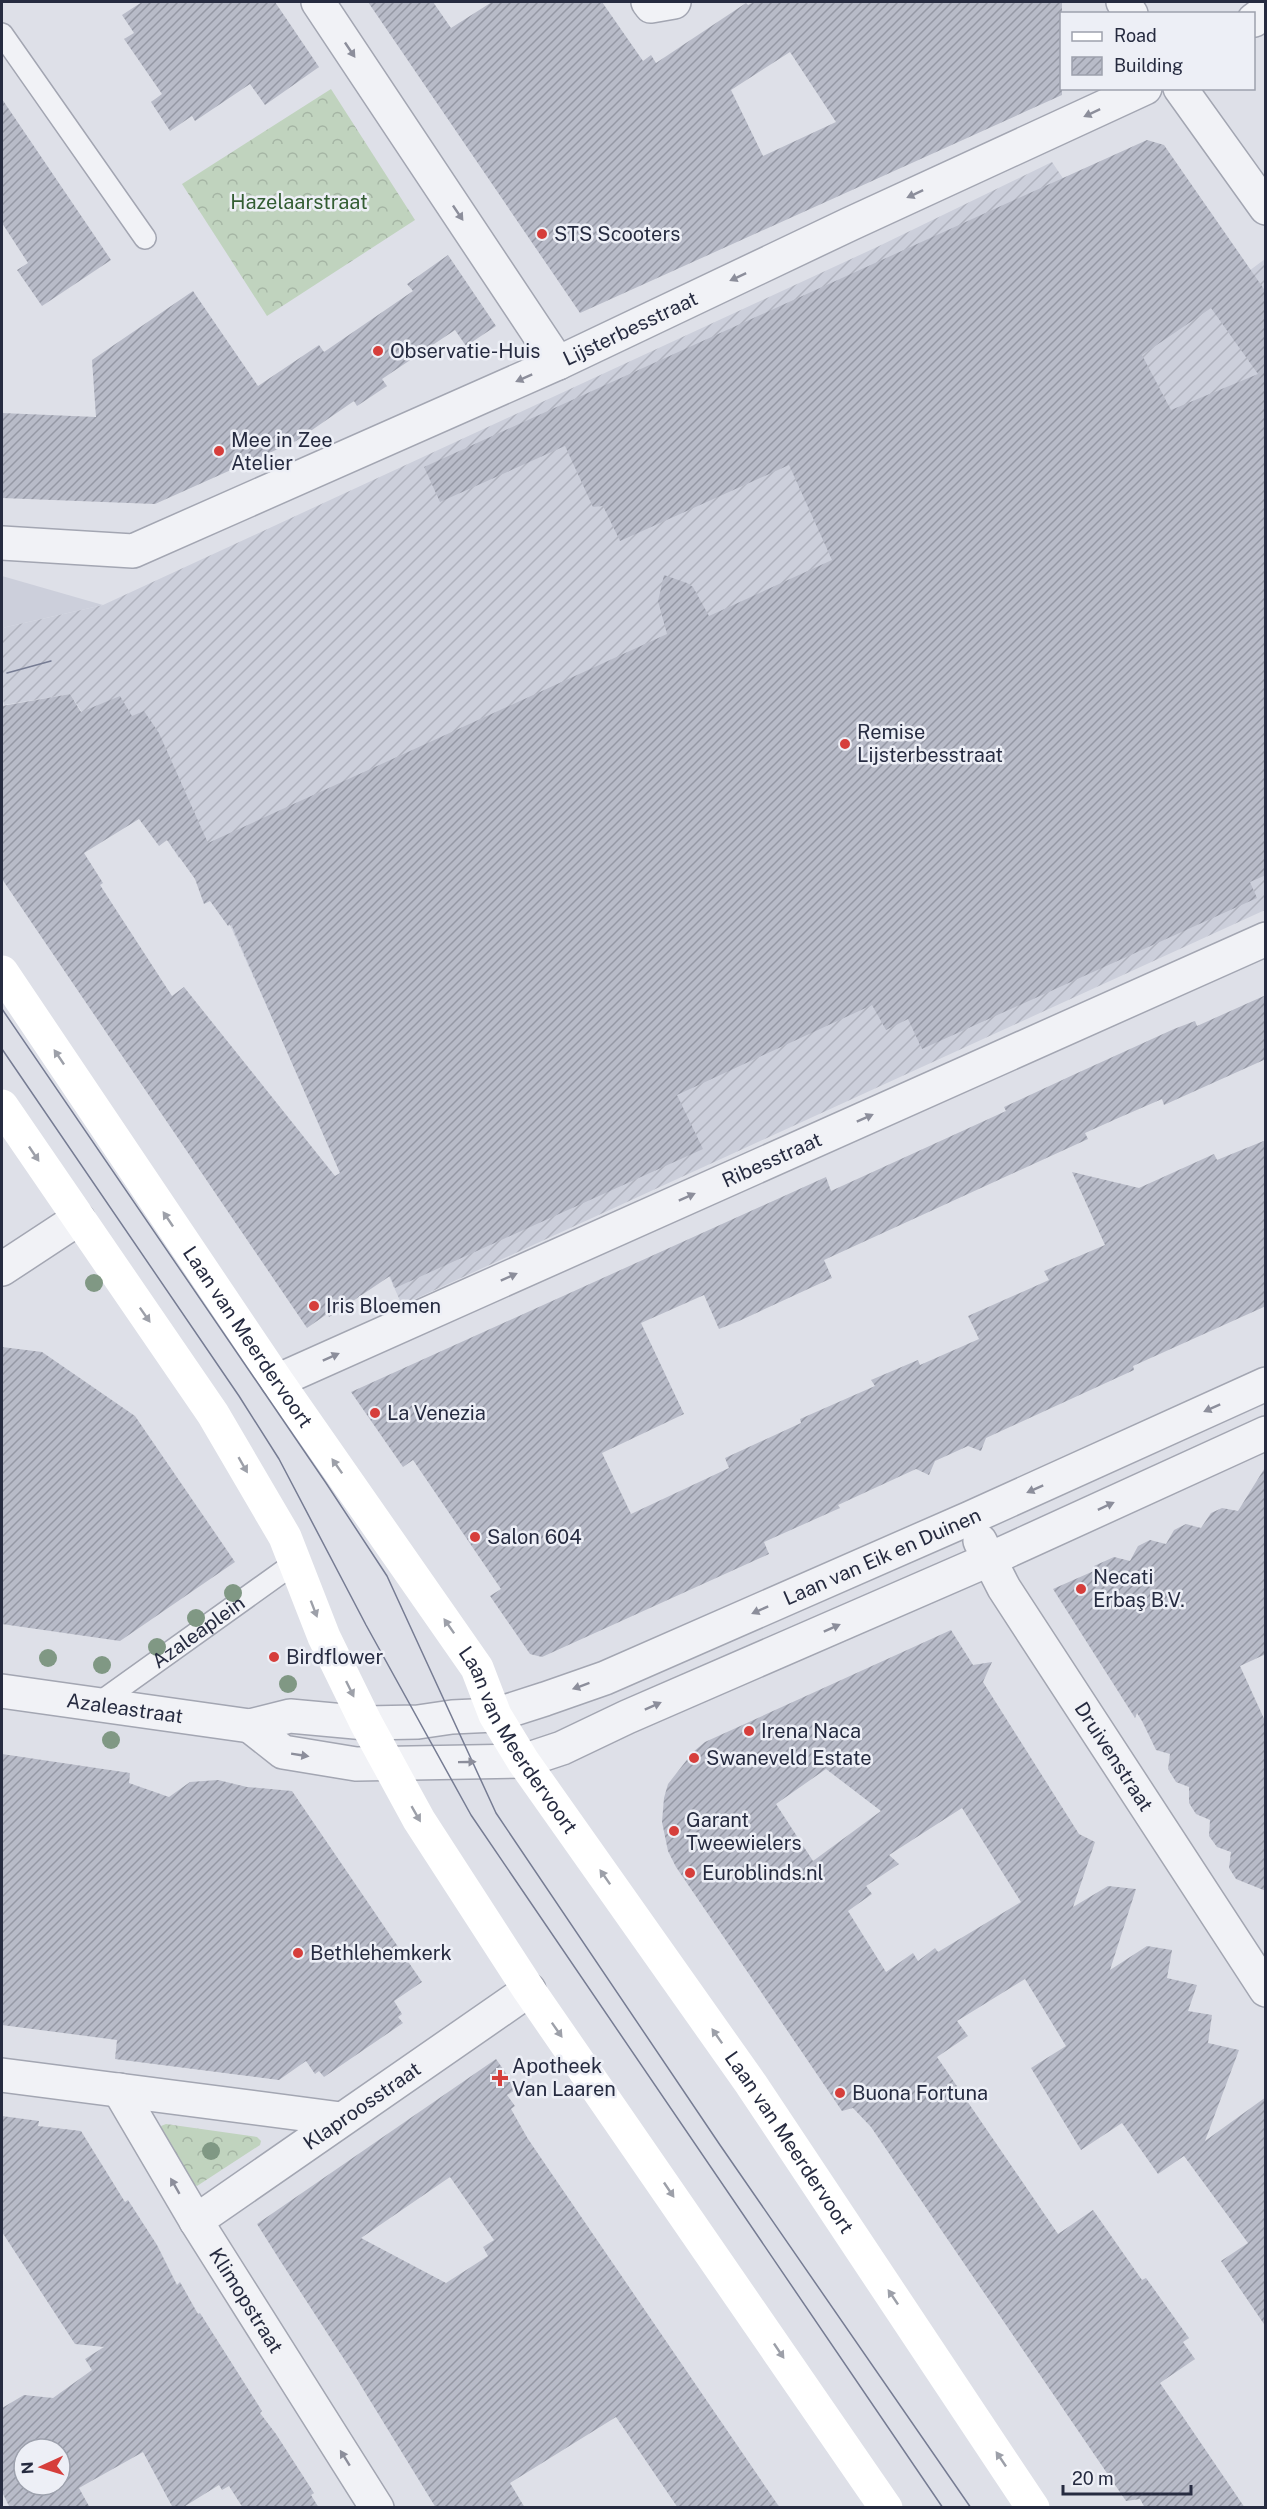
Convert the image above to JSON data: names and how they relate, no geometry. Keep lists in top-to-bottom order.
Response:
{
  "streets": {
    "street": [
      "Lijsterbesstraat",
      "Ribesstraat",
      "Laan van Meerdervoort",
      "Laan van Eik en Duinen",
      "Azaleastraat",
      "Druivenstraat",
      "Klaproosstraat",
      "Klimopstraat"
    ],
    "lane": ["Azaleaplein"]
  },
  "crossings": [
    ["Ribesstraat", "Laan van Meerdervoort"],
    ["Laan van Meerdervoort", "Laan van Eik en Duinen"],
    ["Laan van Meerdervoort", "Azaleastraat"],
    ["Laan van Eik en Duinen", "Azaleastraat"],
    ["Laan van Eik en Duinen", "Druivenstraat"],
    ["Azaleaplein", "Azaleastraat"],
    ["Klaproosstraat", "Klimopstraat"]
  ],
  "one_way": ["Lijsterbesstraat", "Ribesstraat", "Klimopstraat"],
  "parks": ["Hazelaarstraat"],
  "places": {
    "other": [
      "STS Scooters",
      "Observatie-Huis",
      "Mee in Zee Atelier",
      "Remise Lijsterbesstraat",
      "Iris Bloemen",
      "La Venezia",
      "Salon 604",
      "Necati Erbaş B.V.",
      "Birdflower",
      "Irena Naca",
      "Swaneveld Estate",
      "Garant Tweewielers",
      "Euroblinds.nl",
      "Bethlehemkerk",
      "Buona Fortuna"
    ],
    "health": ["Apotheek Van Laaren"]
  },
  "legend": ["Road", "Building"],
  "scale_bar": "20 m",
  "north": "left"
}
